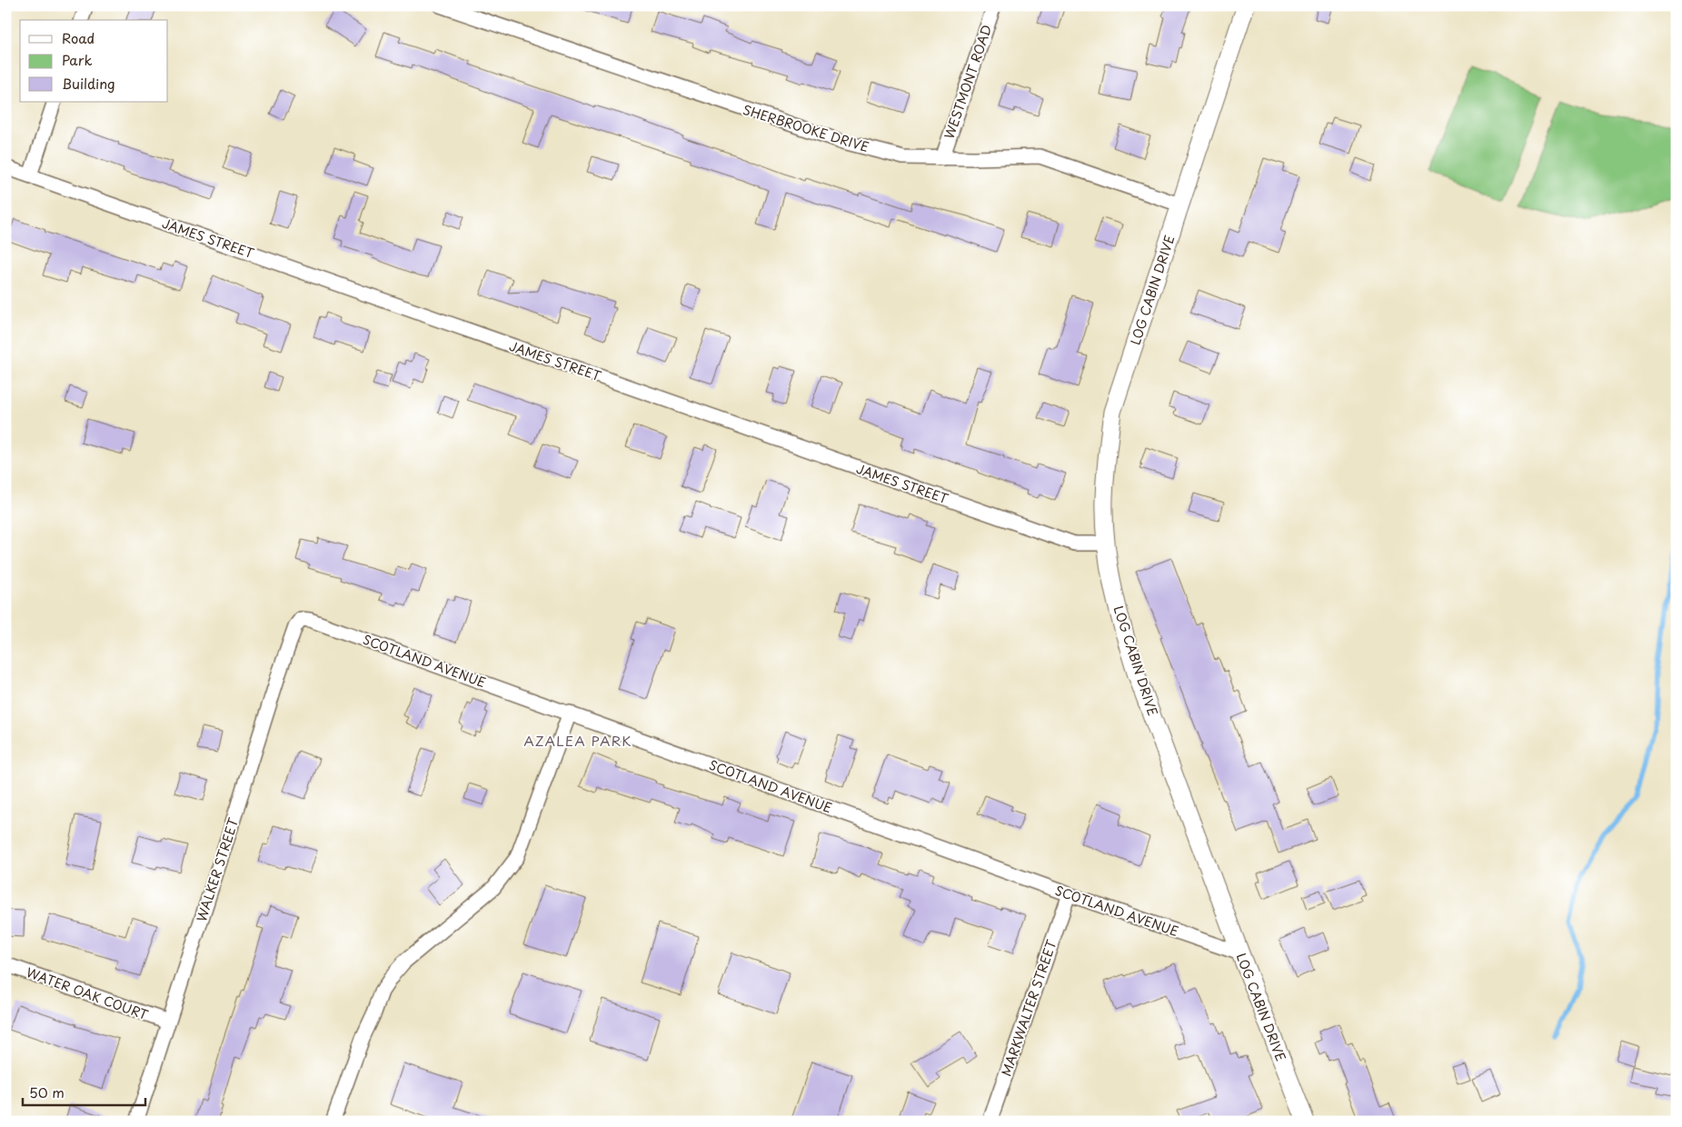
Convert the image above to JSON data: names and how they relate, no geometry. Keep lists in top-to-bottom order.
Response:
{
  "streets": {
    "street": [
      "WESTMONT ROAD",
      "SHERBROOKE DRIVE",
      "JAMES STREET",
      "LOG CABIN DRIVE",
      "SCOTLAND AVENUE",
      "WALKER STREET",
      "WATER OAK COURT",
      "MARKWALTER STREET"
    ]
  },
  "crossings": [
    ["WESTMONT ROAD", "SHERBROOKE DRIVE"],
    ["SHERBROOKE DRIVE", "LOG CABIN DRIVE"],
    ["JAMES STREET", "LOG CABIN DRIVE"],
    ["LOG CABIN DRIVE", "SCOTLAND AVENUE"],
    ["SCOTLAND AVENUE", "WALKER STREET"],
    ["SCOTLAND AVENUE", "MARKWALTER STREET"],
    ["WALKER STREET", "WATER OAK COURT"]
  ],
  "districts": ["AZALEA PARK"],
  "legend": ["Road", "Park", "Building"],
  "scale_bar": "50 m"
}
